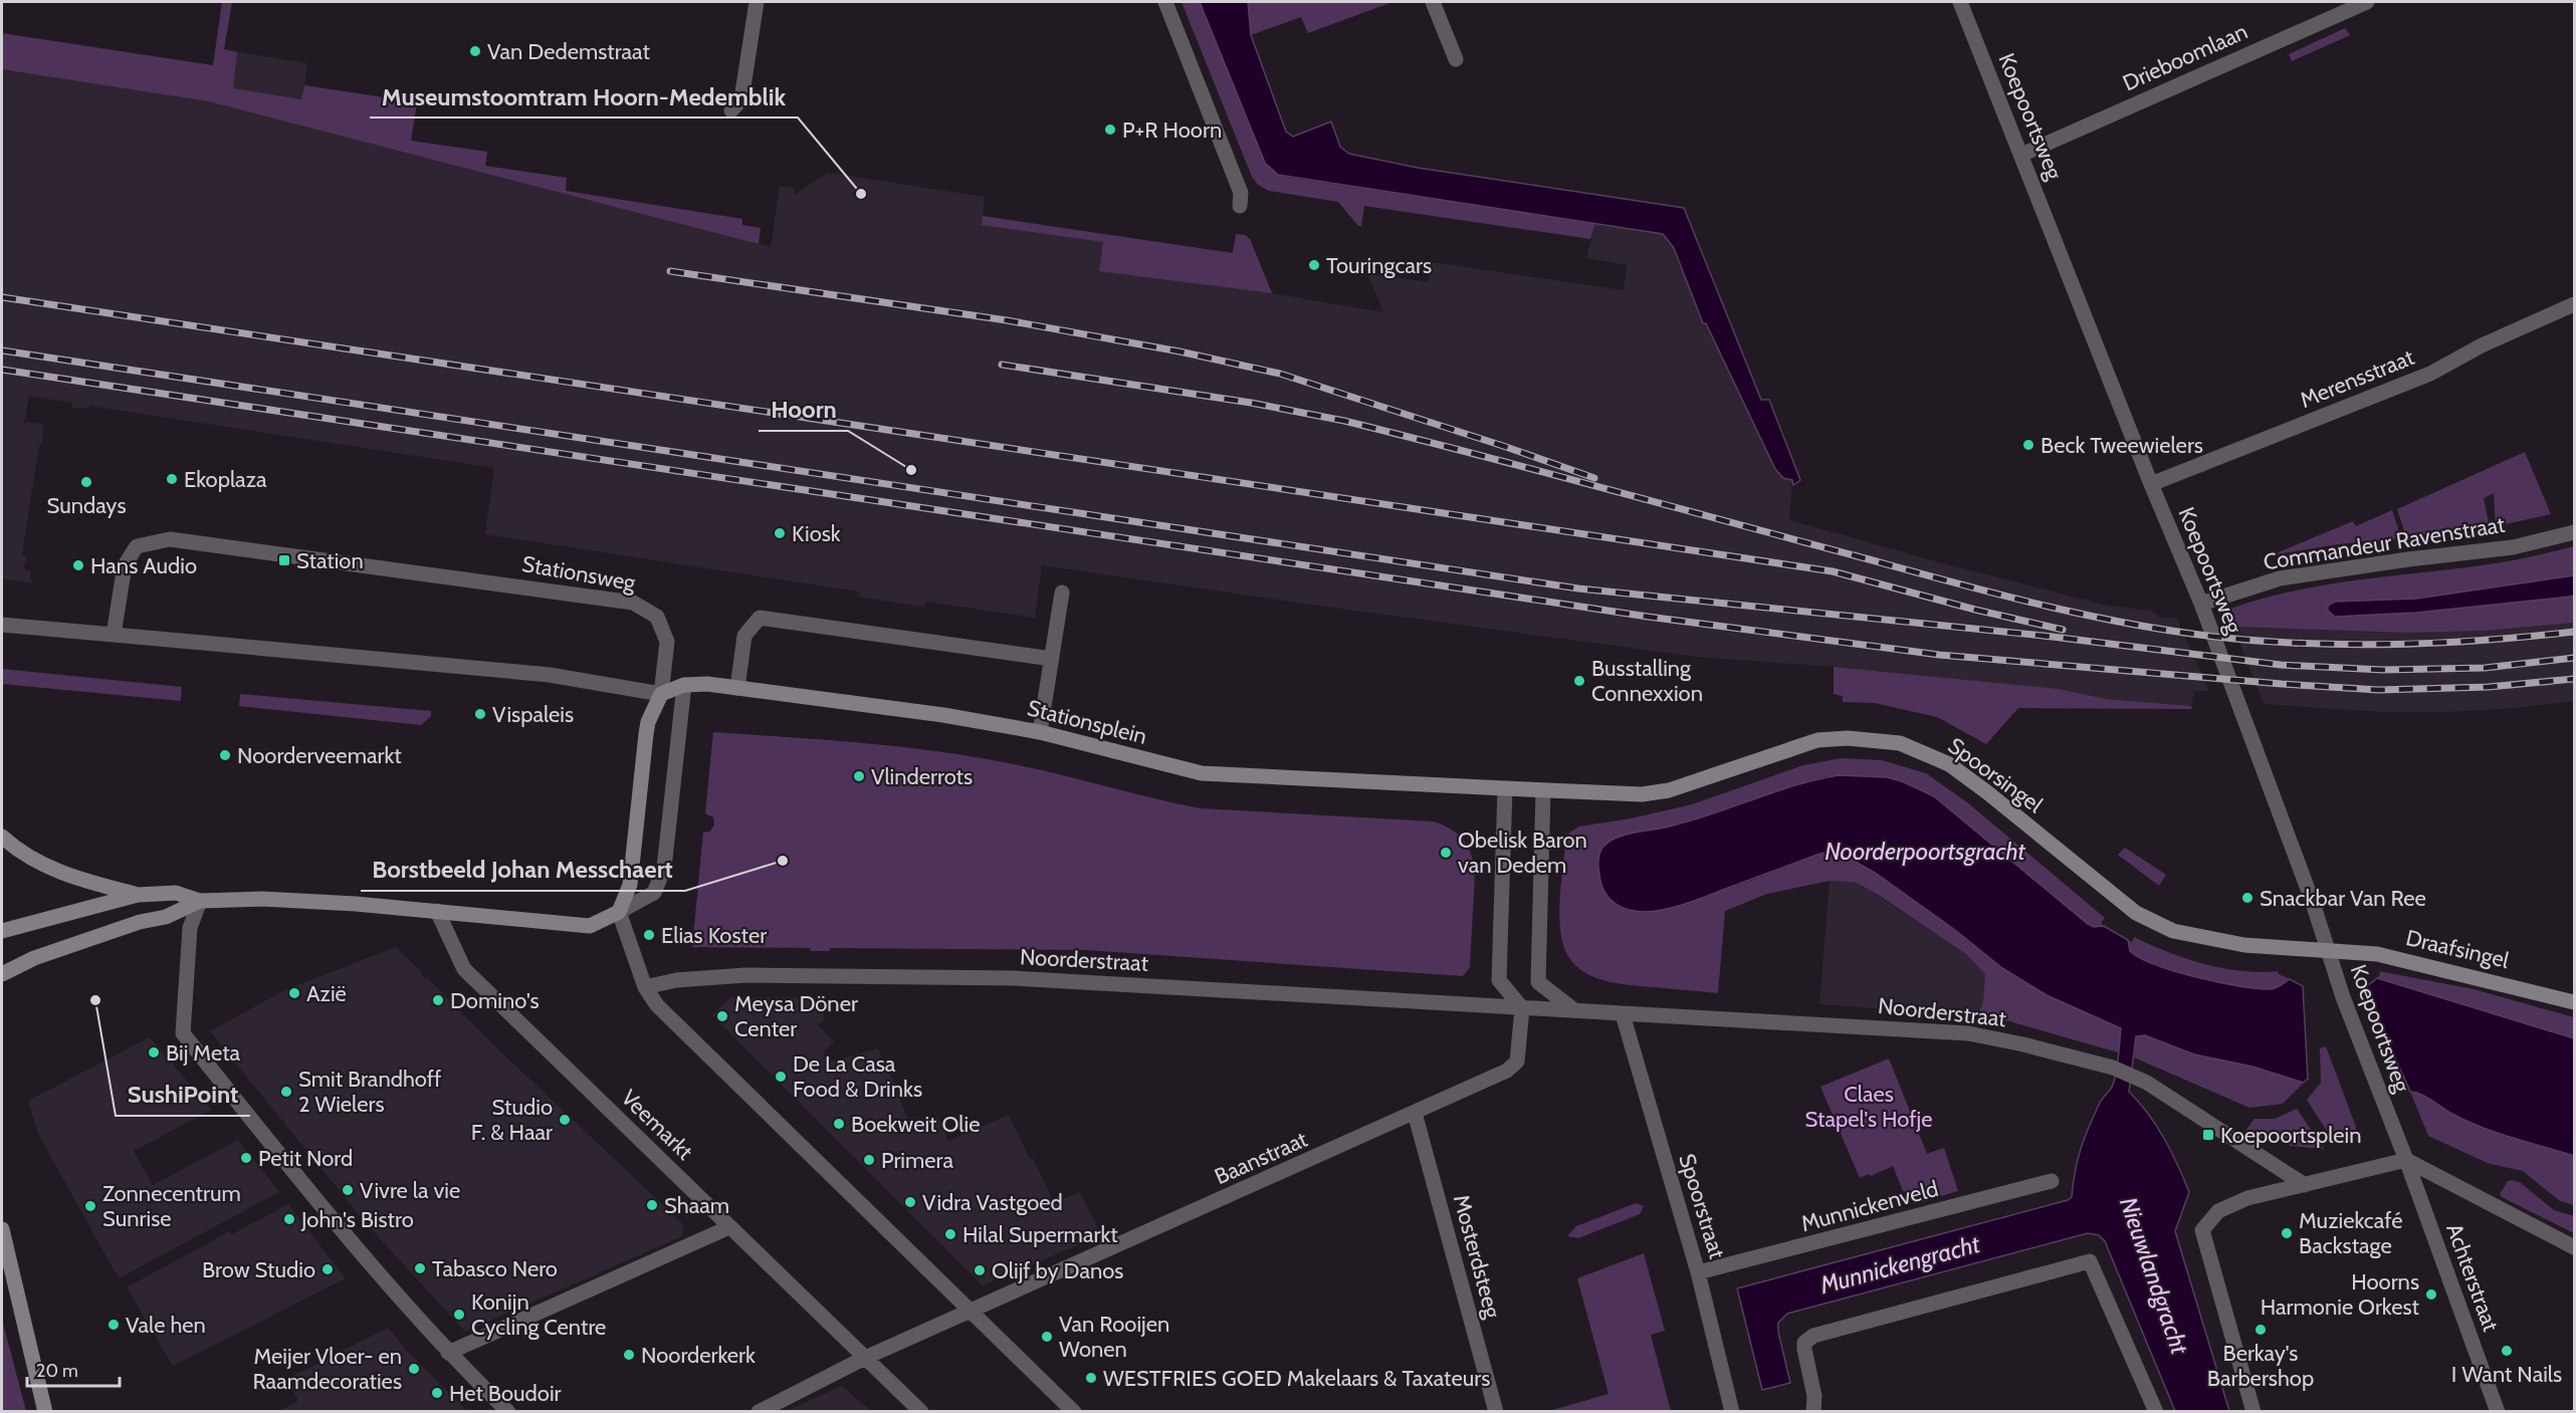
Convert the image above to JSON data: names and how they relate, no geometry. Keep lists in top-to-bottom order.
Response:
{
  "streets": {
    "street": [
      "Drieboomlaan",
      "Koepoortsweg",
      "Merensstraat",
      "Commandeur Ravenstraat",
      "Stationsweg",
      "Stationsplein",
      "Spoorsingel",
      "Draafsingel",
      "Noorderstraat",
      "Veemarkt",
      "Baanstraat",
      "Spoorstraat",
      "Munnickenveld",
      "Mosterdsteeg",
      "Achterstraat"
    ]
  },
  "crossings": [
    ["Drieboomlaan", "Koepoortsweg"],
    ["Koepoortsweg", "Merensstraat"],
    ["Koepoortsweg", "Commandeur Ravenstraat"],
    ["Koepoortsweg", "Spoorsingel"],
    ["Koepoortsweg", "Draafsingel"],
    ["Koepoortsweg", "Achterstraat"],
    ["Stationsweg", "Stationsplein"],
    ["Stationsplein", "Spoorsingel"],
    ["Spoorsingel", "Draafsingel"],
    ["Noorderstraat", "Baanstraat"],
    ["Noorderstraat", "Spoorstraat"],
    ["Baanstraat", "Mosterdsteeg"],
    ["Spoorstraat", "Munnickenveld"]
  ],
  "water": ["Noorderpoortsgracht", "Munnickengracht", "Nieuwlandgracht"],
  "parks": ["Claes Stapel's Hofje"],
  "places": {
    "other": [
      "Van Dedemstraat",
      "P+R Hoorn",
      "Museumstoomtram Hoorn-Medemblik",
      "Touringcars",
      "Beck Tweewielers",
      "Hoorn",
      "Ekoplaza",
      "Sundays",
      "Kiosk",
      "Hans Audio",
      "Busstalling Connexxion",
      "Vispaleis",
      "Noorderveemarkt",
      "Vlinderrots",
      "Obelisk Baron van Dedem",
      "Borstbeeld Johan Messchaert",
      "Snackbar Van Ree",
      "Elias Koster",
      "Azië",
      "SushiPoint",
      "Domino's",
      "Meysa Döner Center",
      "Bij Meta",
      "De La Casa Food & Drinks",
      "Smit Brandhoff 2 Wielers",
      "Studio F. & Haar",
      "Boekweit Olie",
      "Petit Nord",
      "Primera",
      "Vivre la vie",
      "Vidra Vastgoed",
      "Shaam",
      "Zonnecentrum Sunrise",
      "John's Bistro",
      "Muziekcafé Backstage",
      "Hilal Supermarkt",
      "Tabasco Nero",
      "Brow Studio",
      "Olijf by Danos",
      "Hoorns Harmonie Orkest",
      "Konijn Cycling Centre",
      "Vale hen",
      "Berkay's Barbershop",
      "Van Rooijen Wonen",
      "I Want Nails",
      "Noorderkerk",
      "Meijer Vloer- en Raamdecoraties",
      "WESTFRIES GOED Makelaars & Taxateurs",
      "Het Boudoir"
    ],
    "transit": ["Station", "Koepoortsplein"]
  },
  "scale_bar": "20 m"
}
